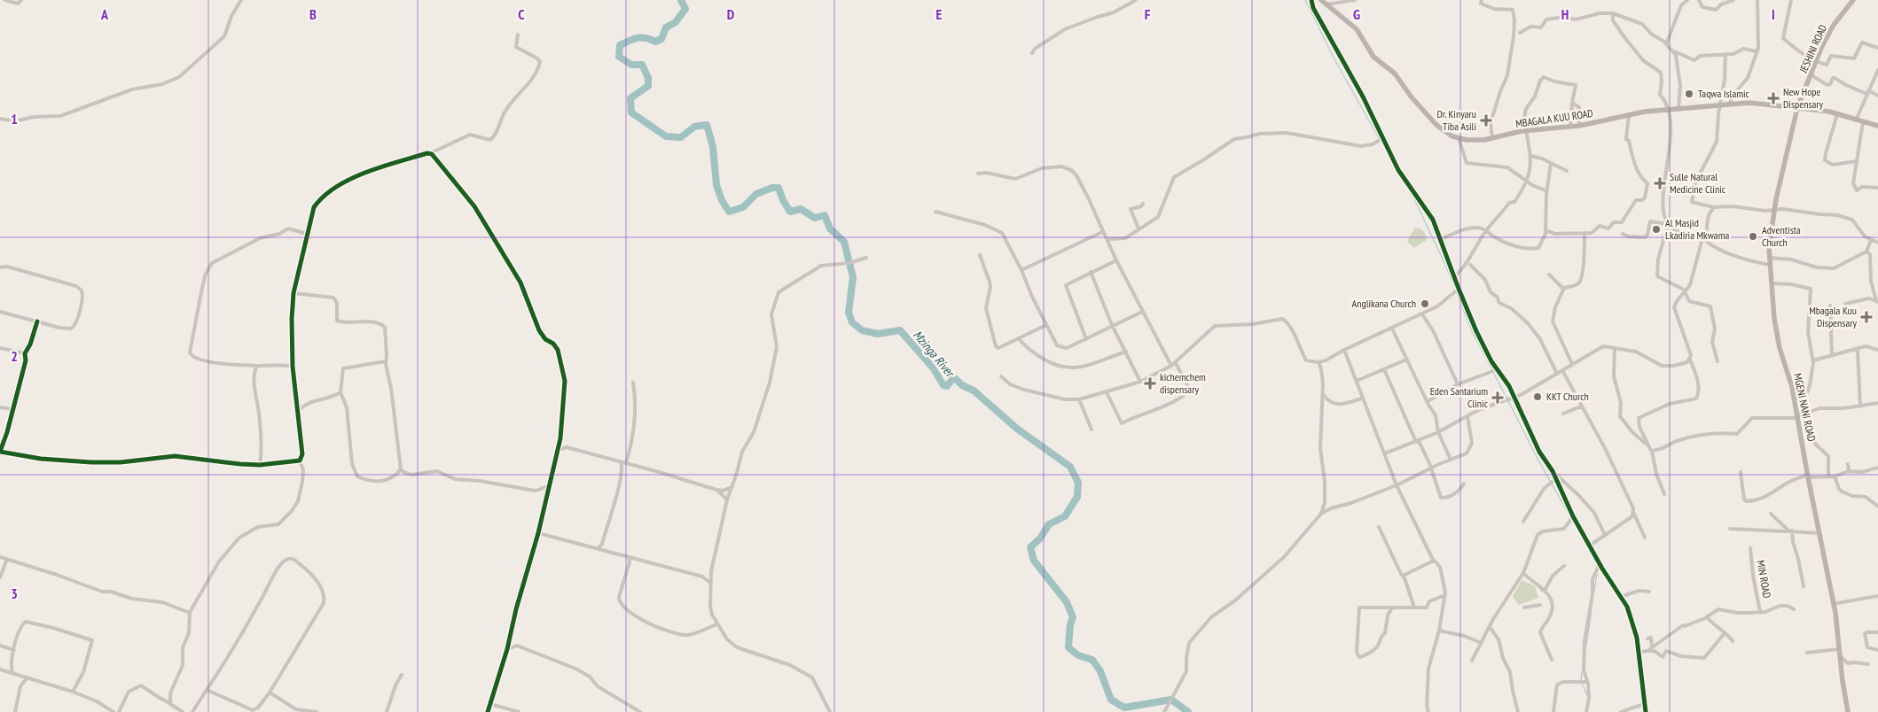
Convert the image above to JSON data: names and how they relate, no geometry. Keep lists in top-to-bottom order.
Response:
{
  "streets": {
    "street": [
      "JESHINI ROAD",
      "MBAGALA KUU ROAD",
      "MGENI NANI ROAD",
      "MIN ROAD"
    ]
  },
  "crossings": [
    ["JESHINI ROAD", "MBAGALA KUU ROAD"],
    ["JESHINI ROAD", "MGENI NANI ROAD"],
    ["MBAGALA KUU ROAD", "MGENI NANI ROAD"]
  ],
  "water": ["Mzinga River"],
  "places": {
    "other": [
      "Taqwa Islamic",
      "Al Masjid Lkadiria Mkwama",
      "Adventista Church",
      "Anglikana Church",
      "KKT Church"
    ],
    "health": [
      "New Hope Dispensary",
      "Dr. Kinyaru Tiba Asili",
      "Sulle Natural Medicine Clinic",
      "Mbagala Kuu Dispensary",
      "kichemchem dispensary",
      "Eden Santarium Clinic"
    ]
  },
  "grid": {
    "columns": [
      "A",
      "B",
      "C",
      "D",
      "E",
      "F",
      "G",
      "H",
      "I"
    ],
    "rows": ["1", "2", "3"]
  }
}
